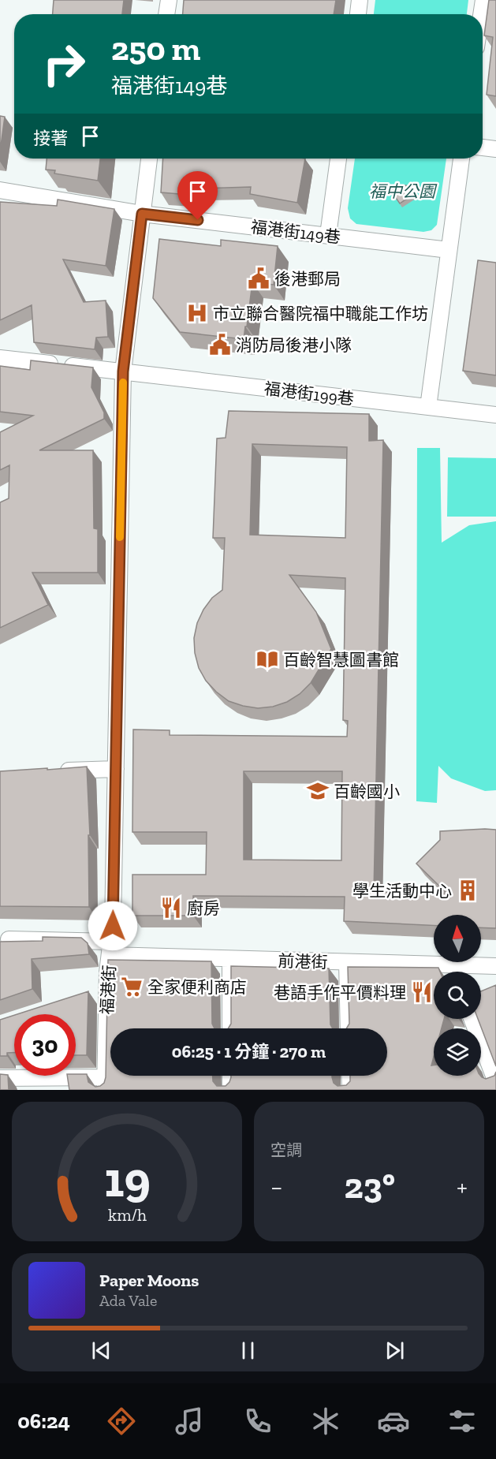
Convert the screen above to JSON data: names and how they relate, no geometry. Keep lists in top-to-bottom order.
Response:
{
  "streets": {
    "street": [
      "福港街149巷",
      "福港街199巷",
      "前港街",
      "福港街"
    ]
  },
  "crossings": [
    ["福港街149巷", "福港街"],
    ["福港街199巷", "福港街"],
    ["前港街", "福港街"]
  ],
  "parks": ["福中公園"],
  "places": {
    "public building": ["後港郵局", "消防局後港小隊"],
    "hospital": ["市立聯合醫院福中職能工作坊"],
    "library": ["百齡智慧圖書館"],
    "school or university": ["百齡國小"],
    "building": ["學生活動中心"],
    "restaurant": ["廚房", "巷語手作平價料理"],
    "supermarket": ["全家便利商店"]
  },
  "north": "top",
  "page": {
    "turn": ["250 m", "福港街149巷"],
    "then": "接著",
    "limit": "30",
    "trip": "06:25 · 1 分鐘 · 270 m",
    "tile": "空調",
    "heat": ["−", "23°", "+"],
    "song": ["Paper Moons", "Ada Vale"],
    "tabs": "06:24",
    "gauge": ["19", "km/h"]
  }
}
